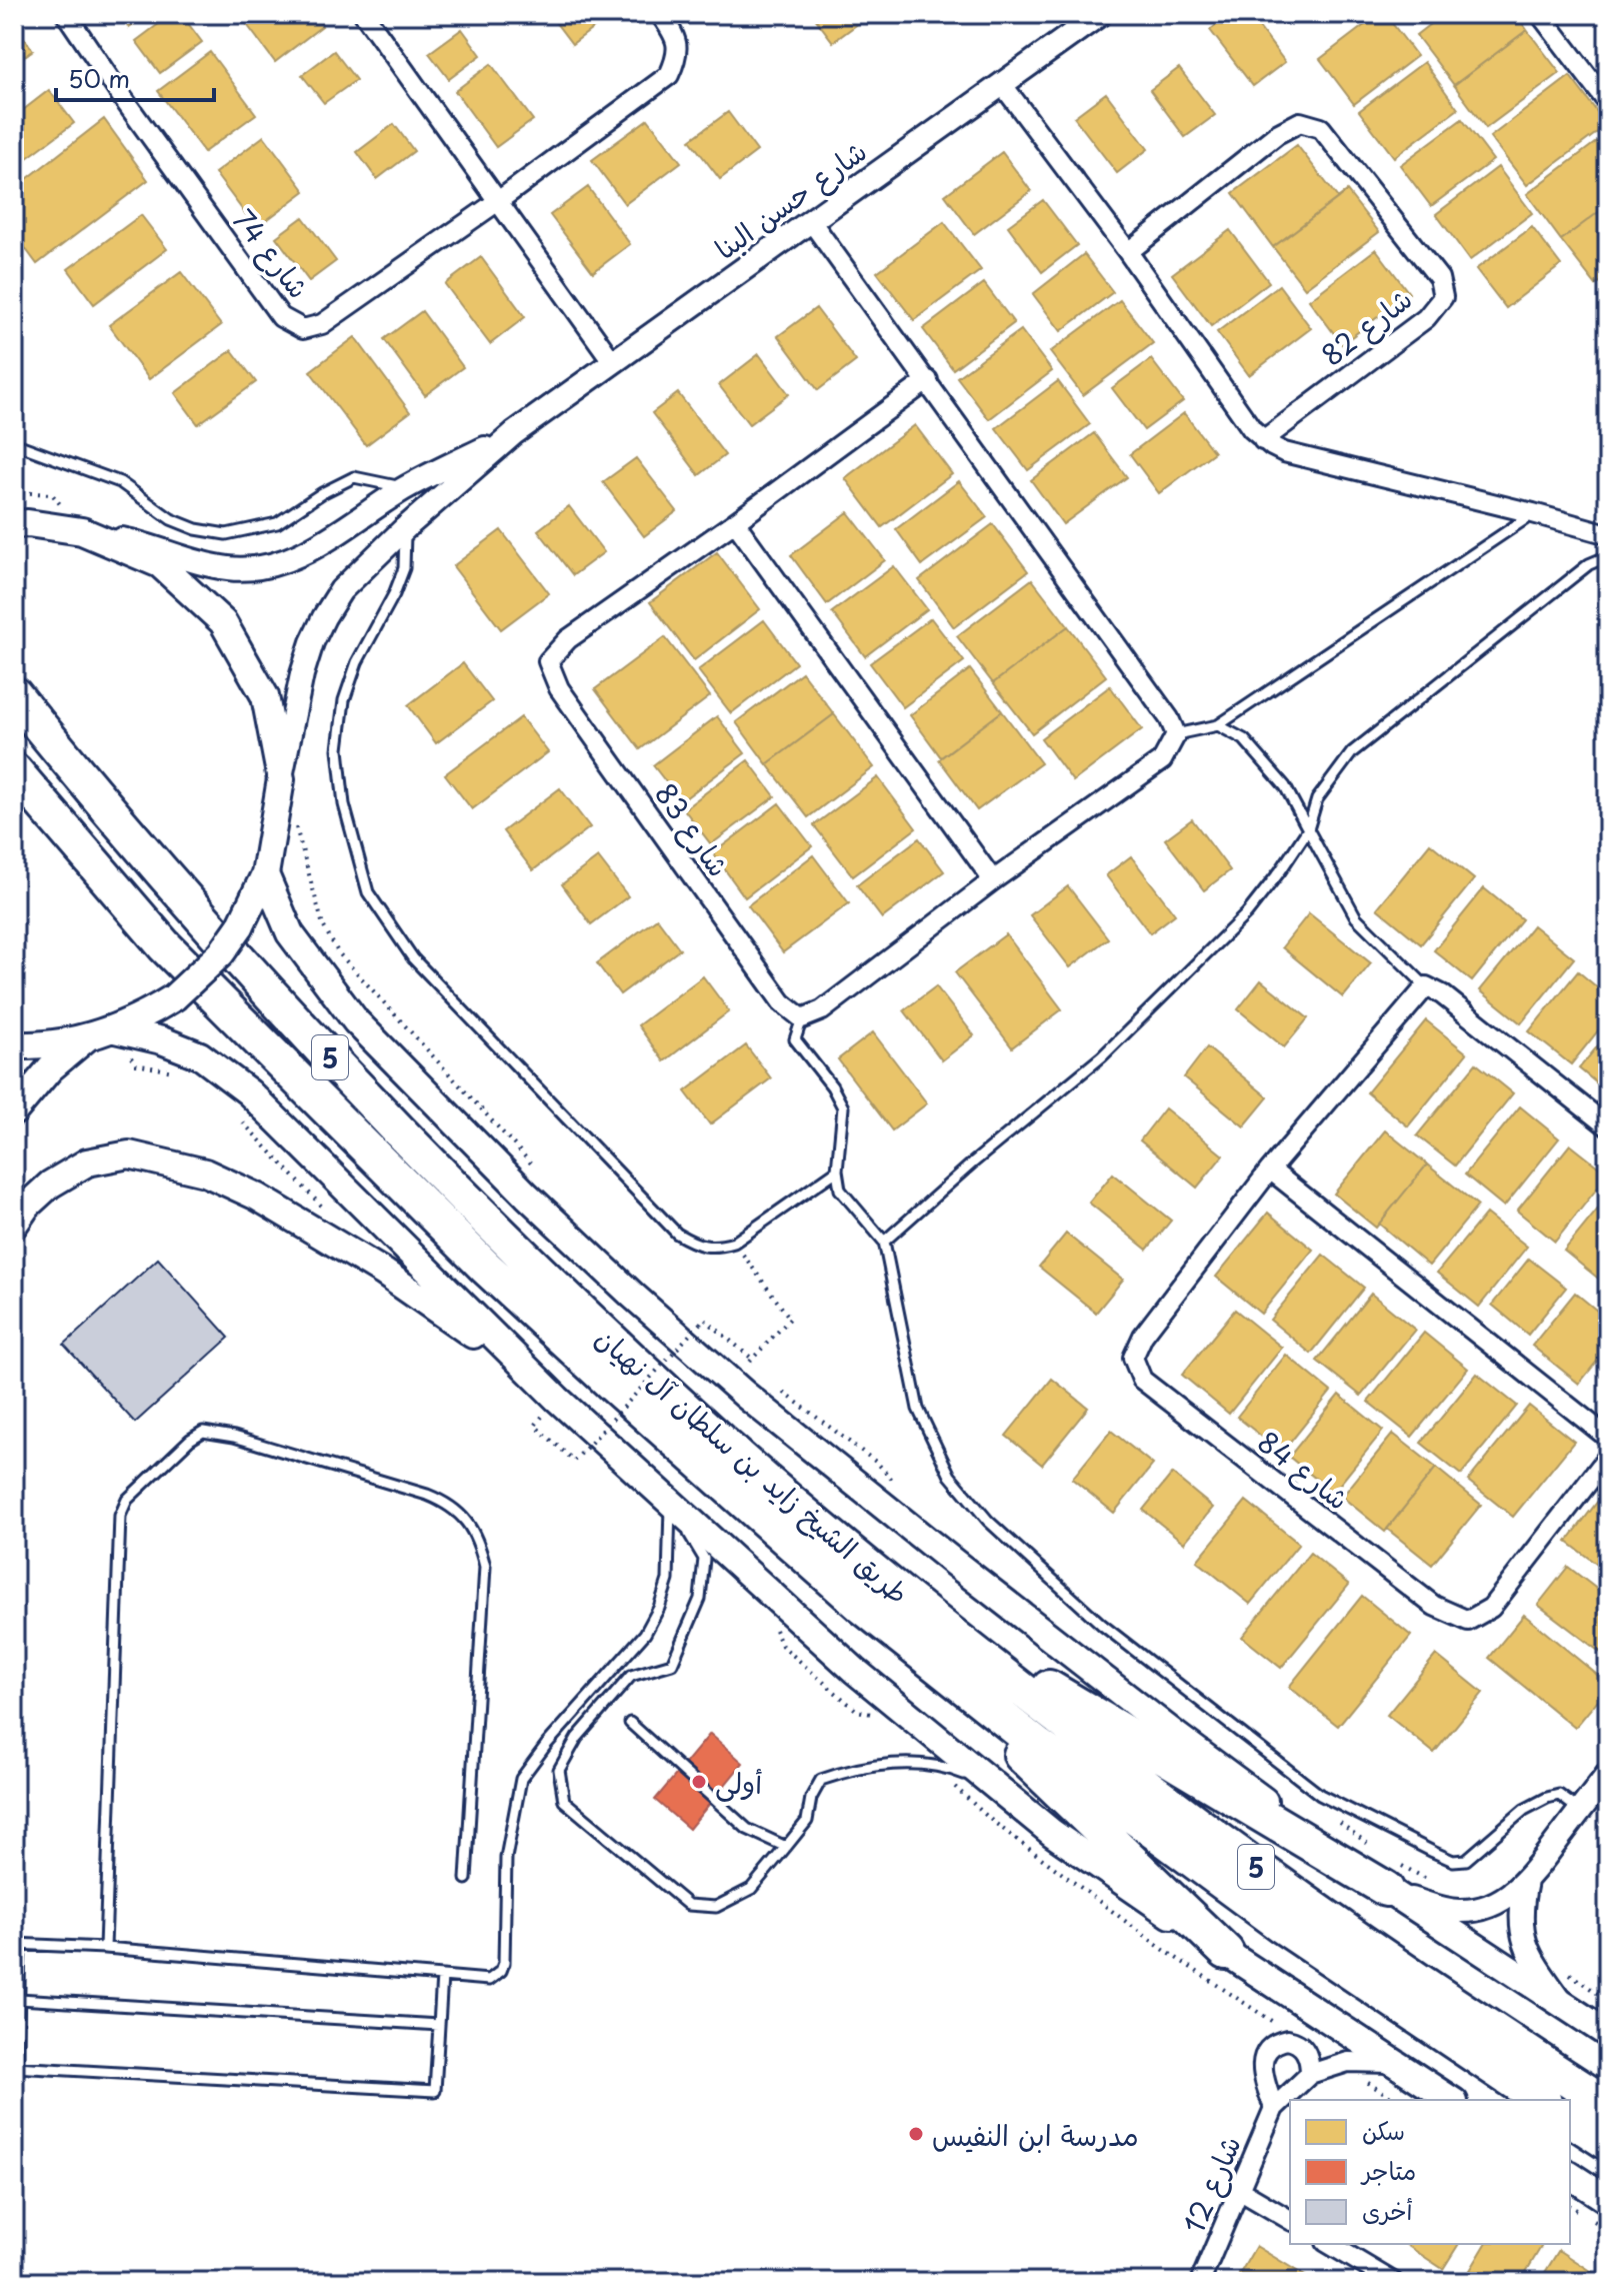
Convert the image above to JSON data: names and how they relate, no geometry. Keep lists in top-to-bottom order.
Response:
{
  "streets": {
    "highway": ["5", "طريق الشيخ زايد بن سلطان آل نهيان"],
    "street": [
      "شارع حسن البنا",
      "شارع 74",
      "شارع 82",
      "شارع 83",
      "شارع 84",
      "شارع 12"
    ]
  },
  "places": ["أولى", "مدرسة ابن النفيس"],
  "legend": ["سكن", "متاجر", "أخرى"],
  "scale_bar": "50 m"
}
